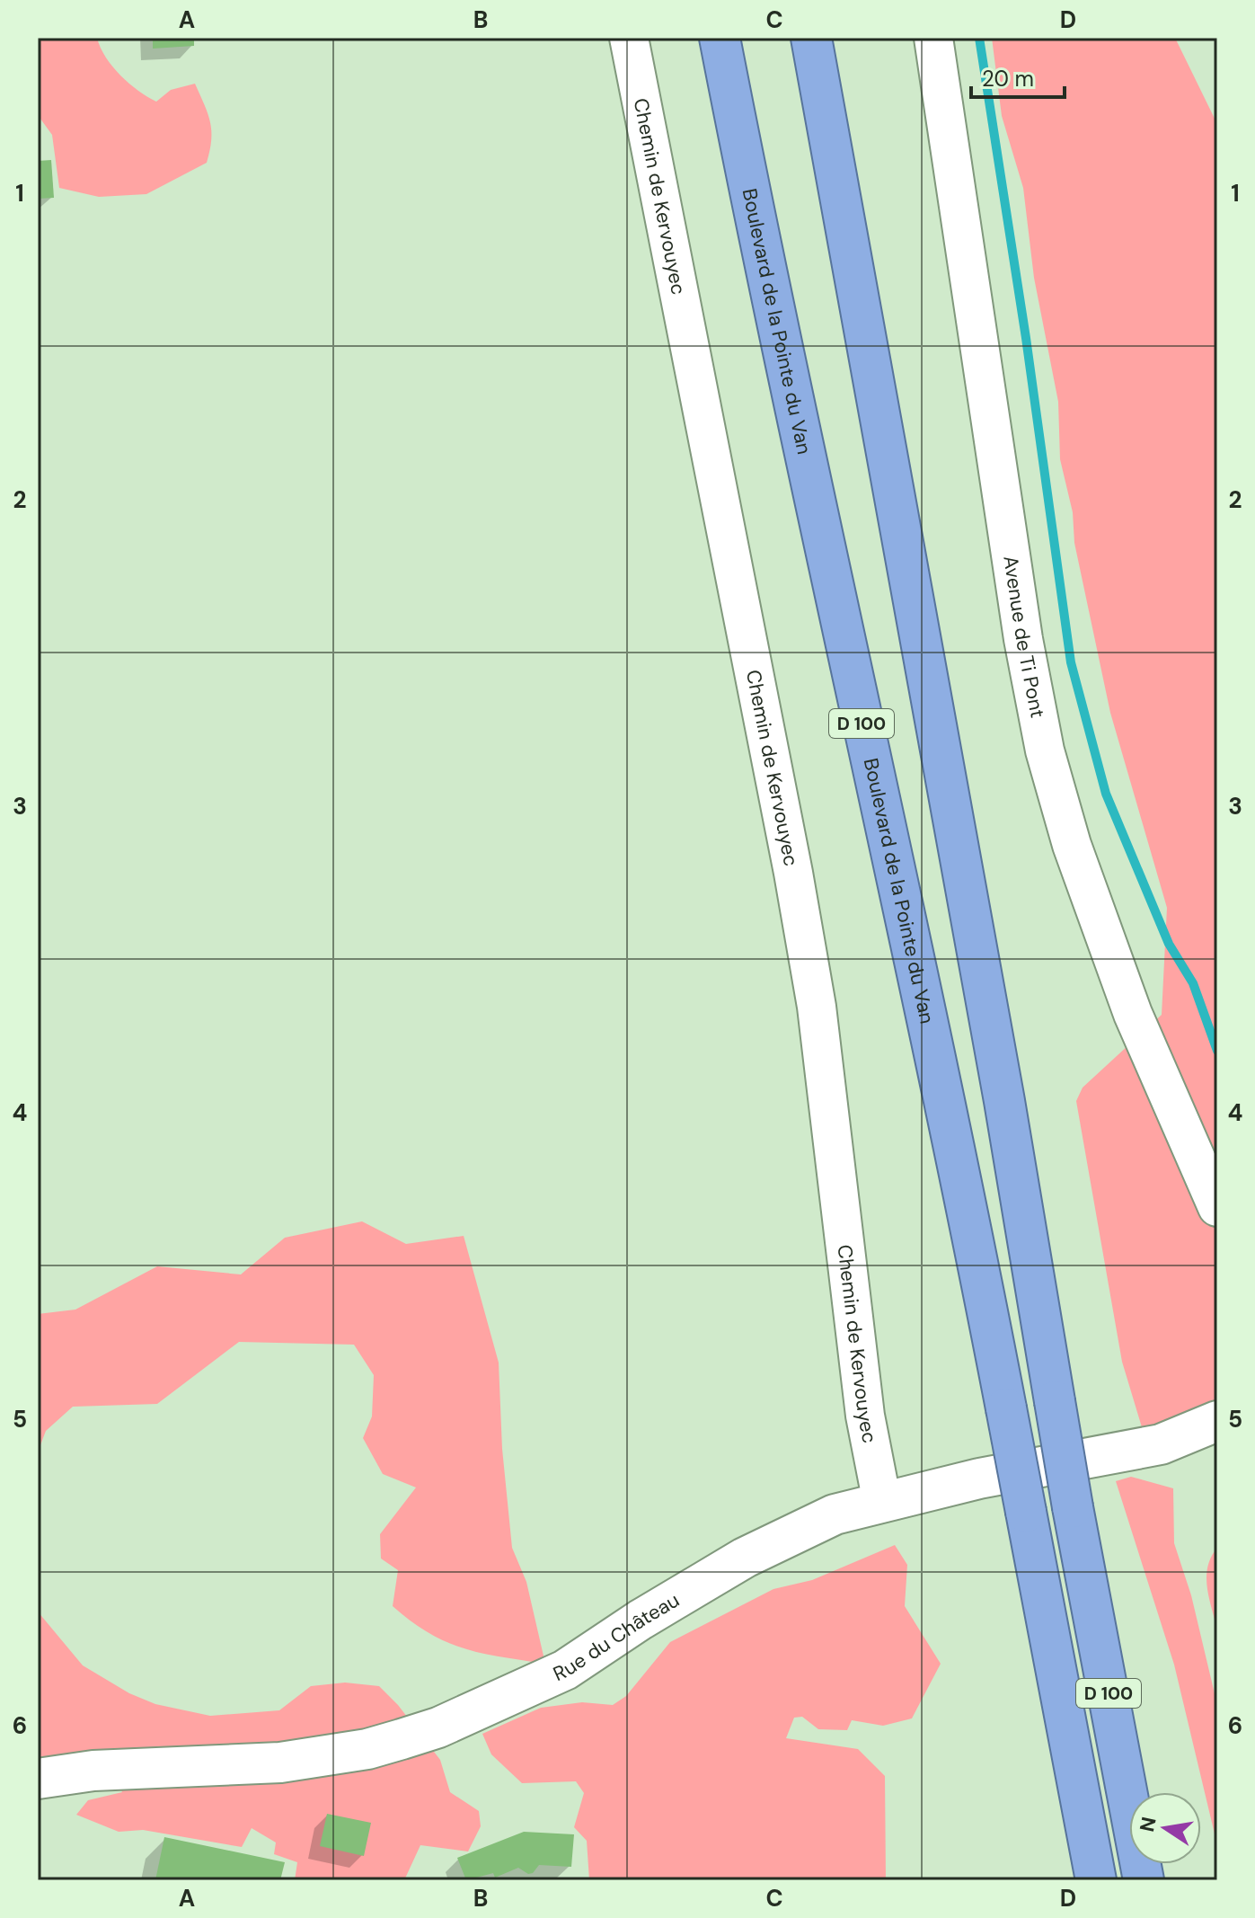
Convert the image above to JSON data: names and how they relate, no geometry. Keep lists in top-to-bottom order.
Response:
{
  "streets": {
    "highway": ["Boulevard de la Pointe du Van", "D 100"],
    "street": ["Chemin de Kervouyec", "Avenue de Ti Pont", "Rue du Château"]
  },
  "crossings": [
    ["Chemin de Kervouyec", "Rue du Château"]
  ],
  "scale_bar": "20 m",
  "north": "left",
  "grid": {
    "columns": [
      "A",
      "B",
      "C",
      "D"
    ],
    "rows": [
      "1",
      "2",
      "3",
      "4",
      "5",
      "6"
    ]
  }
}
